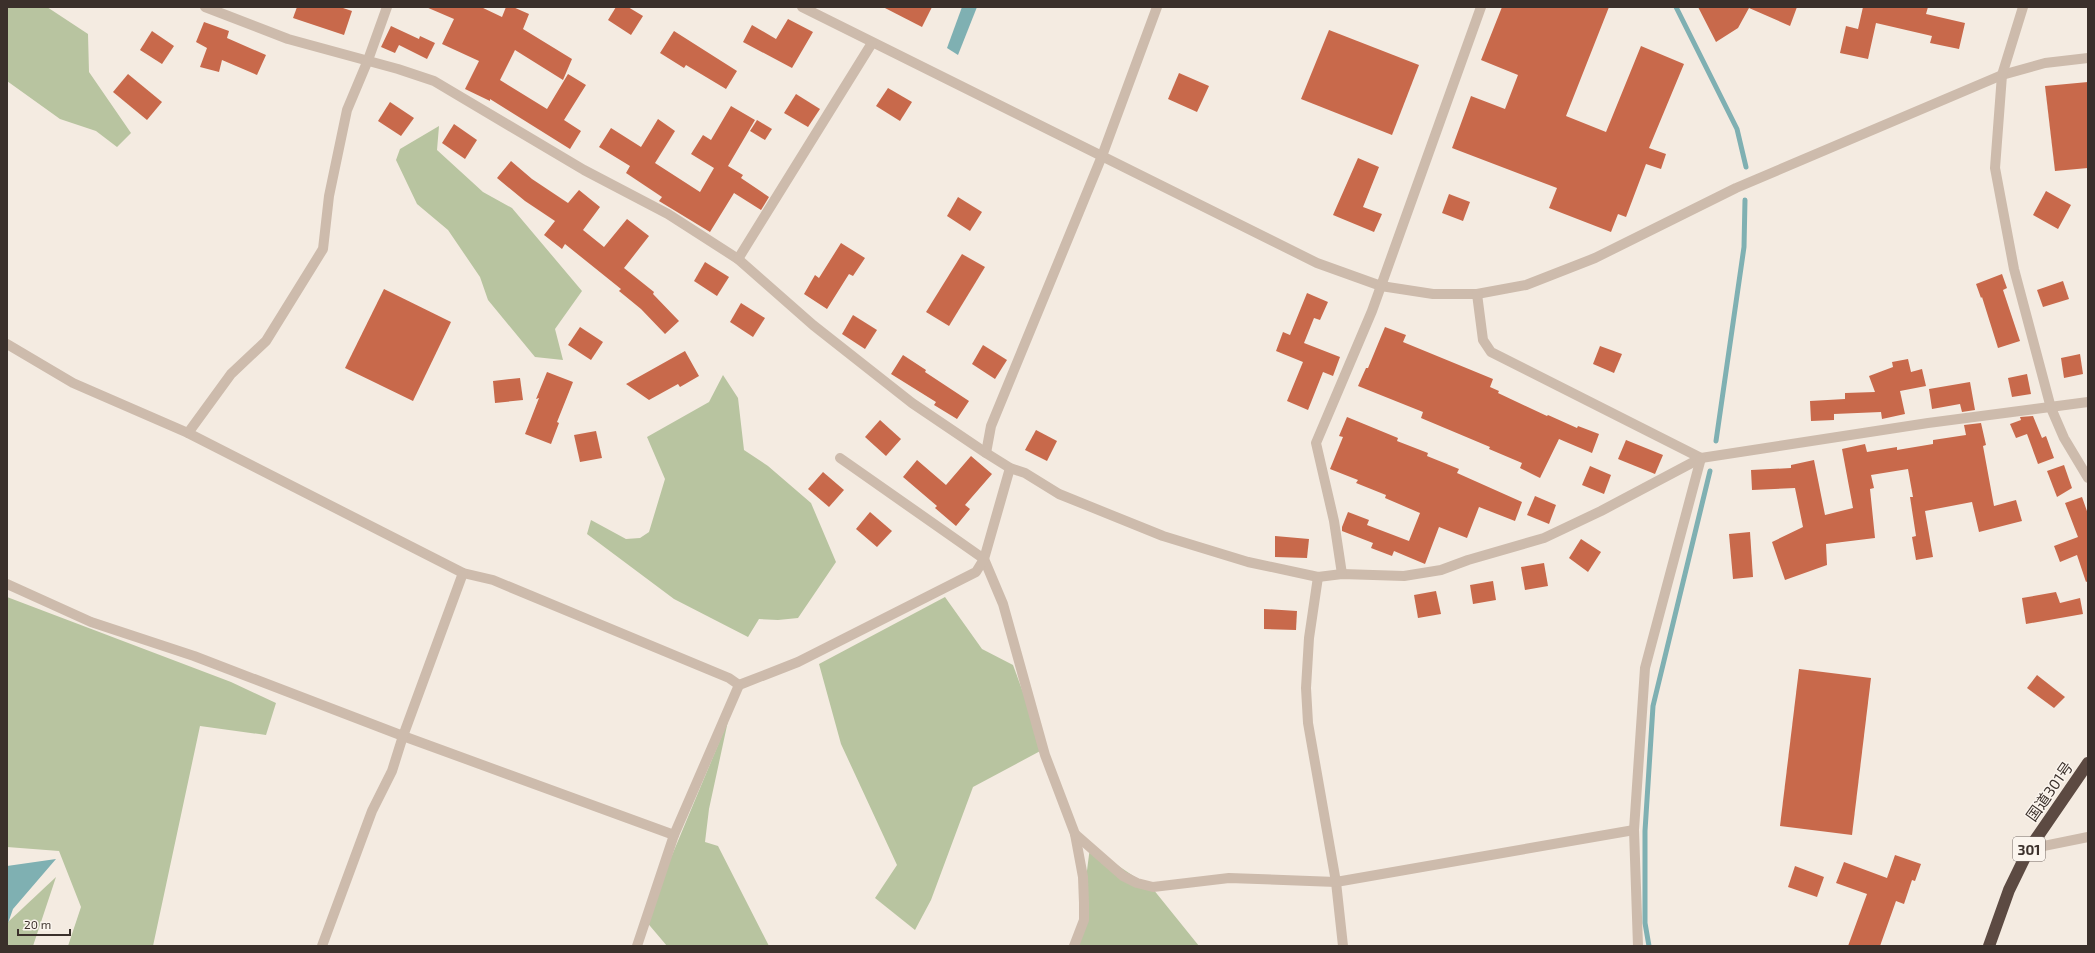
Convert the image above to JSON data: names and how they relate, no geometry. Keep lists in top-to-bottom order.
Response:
{
  "streets": {
    "highway": ["国道301号", "301"]
  },
  "scale_bar": "20 m"
}
